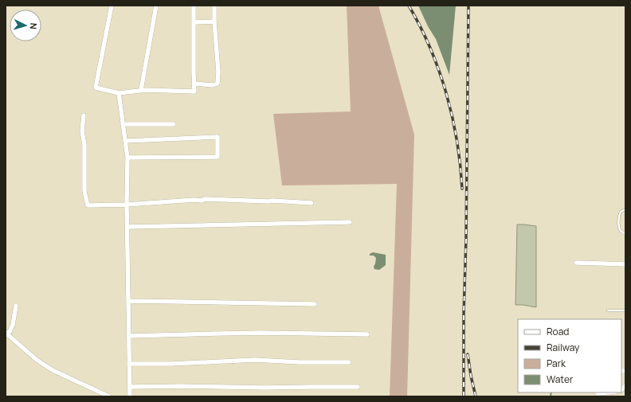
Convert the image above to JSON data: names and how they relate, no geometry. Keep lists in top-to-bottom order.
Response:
{
  "legend": [
    "Road",
    "Railway",
    "Park",
    "Water"
  ],
  "north": "right"
}
